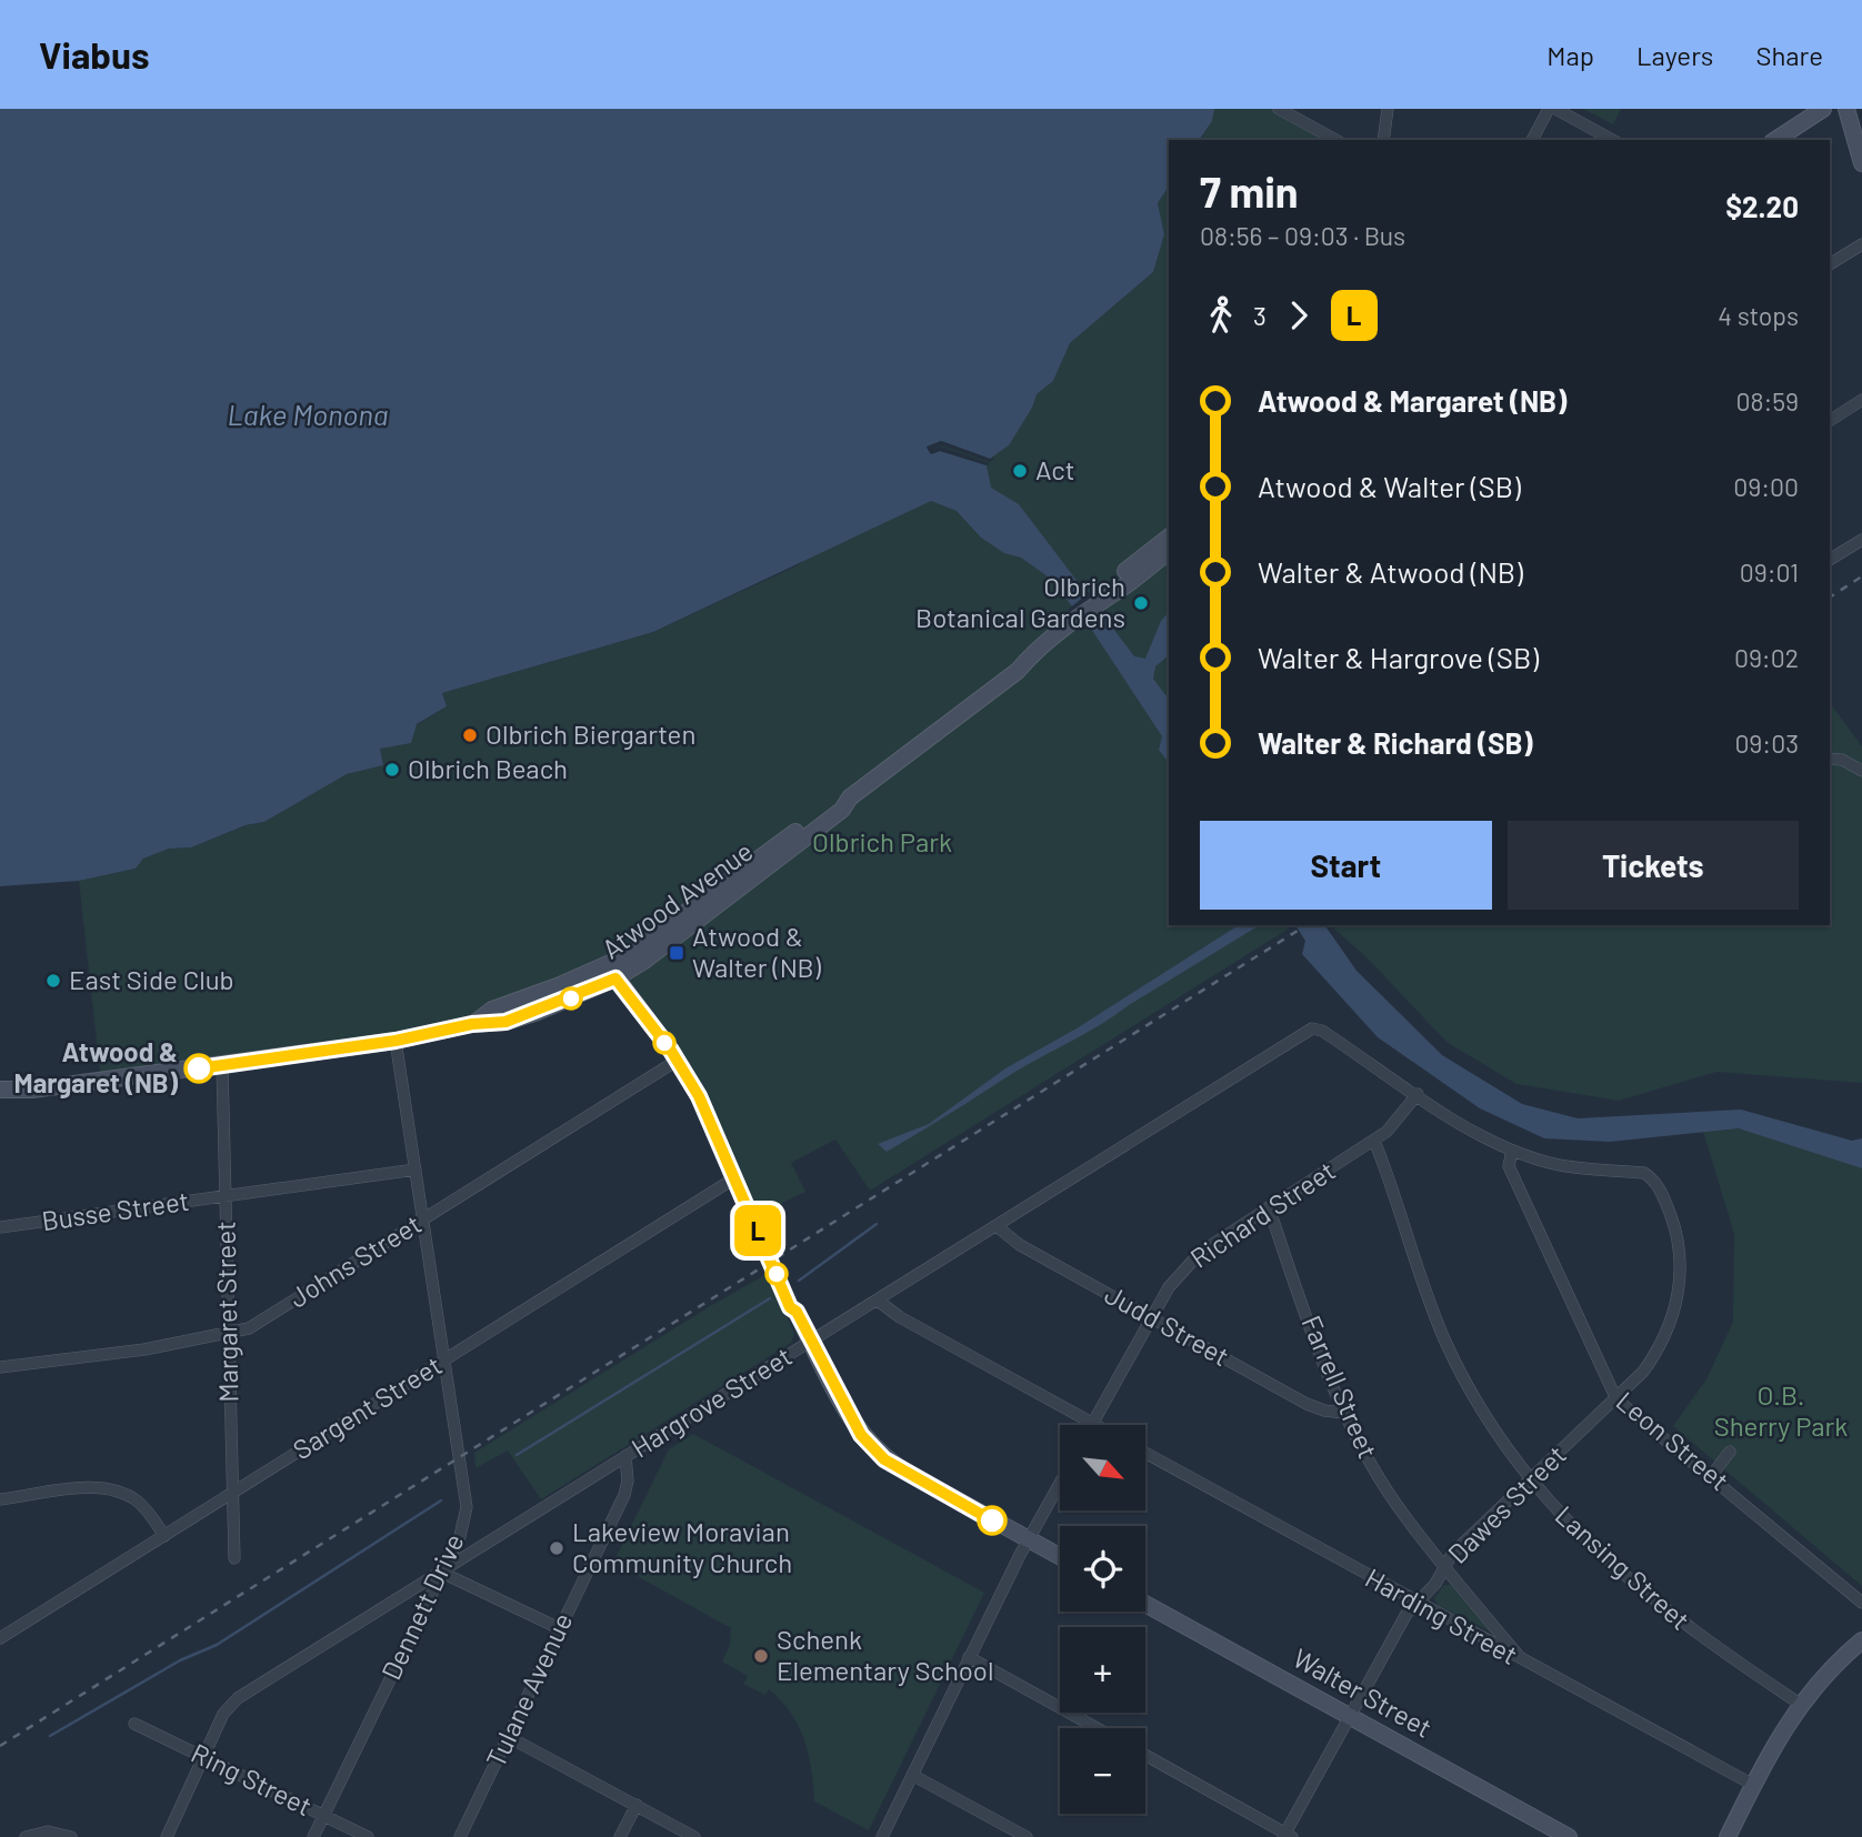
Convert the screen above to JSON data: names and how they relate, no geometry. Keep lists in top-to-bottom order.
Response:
{
  "streets": {
    "street": [
      "Atwood Avenue",
      "Busse Street",
      "Richard Street",
      "Johns Street",
      "Margaret Street",
      "Judd Street",
      "Farrell Street",
      "Hargrove Street",
      "Sargent Street",
      "Leon Street",
      "Dawes Street",
      "Lansing Street",
      "Dennett Drive",
      "Harding Street",
      "Tulane Avenue",
      "Walter Street",
      "Ring Street"
    ]
  },
  "crossings": [
    ["Atwood Avenue", "Margaret Street"],
    ["Atwood Avenue", "Dennett Drive"],
    ["Busse Street", "Margaret Street"],
    ["Busse Street", "Dennett Drive"],
    ["Richard Street", "Judd Street"],
    ["Richard Street", "Farrell Street"],
    ["Richard Street", "Hargrove Street"],
    ["Richard Street", "Lansing Street"],
    ["Johns Street", "Margaret Street"],
    ["Johns Street", "Dennett Drive"],
    ["Margaret Street", "Sargent Street"],
    ["Judd Street", "Farrell Street"],
    ["Judd Street", "Hargrove Street"],
    ["Farrell Street", "Dawes Street"],
    ["Farrell Street", "Harding Street"],
    ["Hargrove Street", "Dennett Drive"],
    ["Hargrove Street", "Tulane Avenue"],
    ["Hargrove Street", "Ring Street"],
    ["Sargent Street", "Dennett Drive"],
    ["Leon Street", "Dawes Street"],
    ["Dawes Street", "Lansing Street"],
    ["Dawes Street", "Harding Street"],
    ["Dawes Street", "Walter Street"],
    ["Dennett Drive", "Ring Street"]
  ],
  "water": ["Lake Monona"],
  "parks": ["Olbrich Park", "O.B. Sherry Park"],
  "places": {
    "other": [
      "Act",
      "Olbrich Botanical Gardens",
      "Olbrich Biergarten",
      "Olbrich Beach",
      "East Side Club",
      "Atwood & Margaret (NB)",
      "Lakeview Moravian Community Church",
      "Schenk Elementary School"
    ],
    "transit": ["Atwood & Walter (NB)"]
  },
  "lines": ["bus line L"],
  "north": "bottom right",
  "page": {
    "header": "Viabus",
    "nav": ["Map", "Layers", "Share"],
    "on_map": "L",
    "heading": ["7 min", "08:56 – 09:03 · Bus", "$2.20"],
    "legs": ["3", "L", "4 stops"],
    "list": [
      {
        "name": "Atwood & Margaret (NB)",
        "value": "08:59"
      },
      {
        "name": "Atwood & Walter (SB)",
        "value": "09:00"
      },
      {
        "name": "Walter & Atwood (NB)",
        "value": "09:01"
      },
      {
        "name": "Walter & Hargrove (SB)",
        "value": "09:02"
      },
      {
        "name": "Walter & Richard (SB)",
        "value": "09:03"
      }
    ],
    "buttons": ["Start", "Tickets"],
    "map_buttons": ["+", "−"]
  }
}
